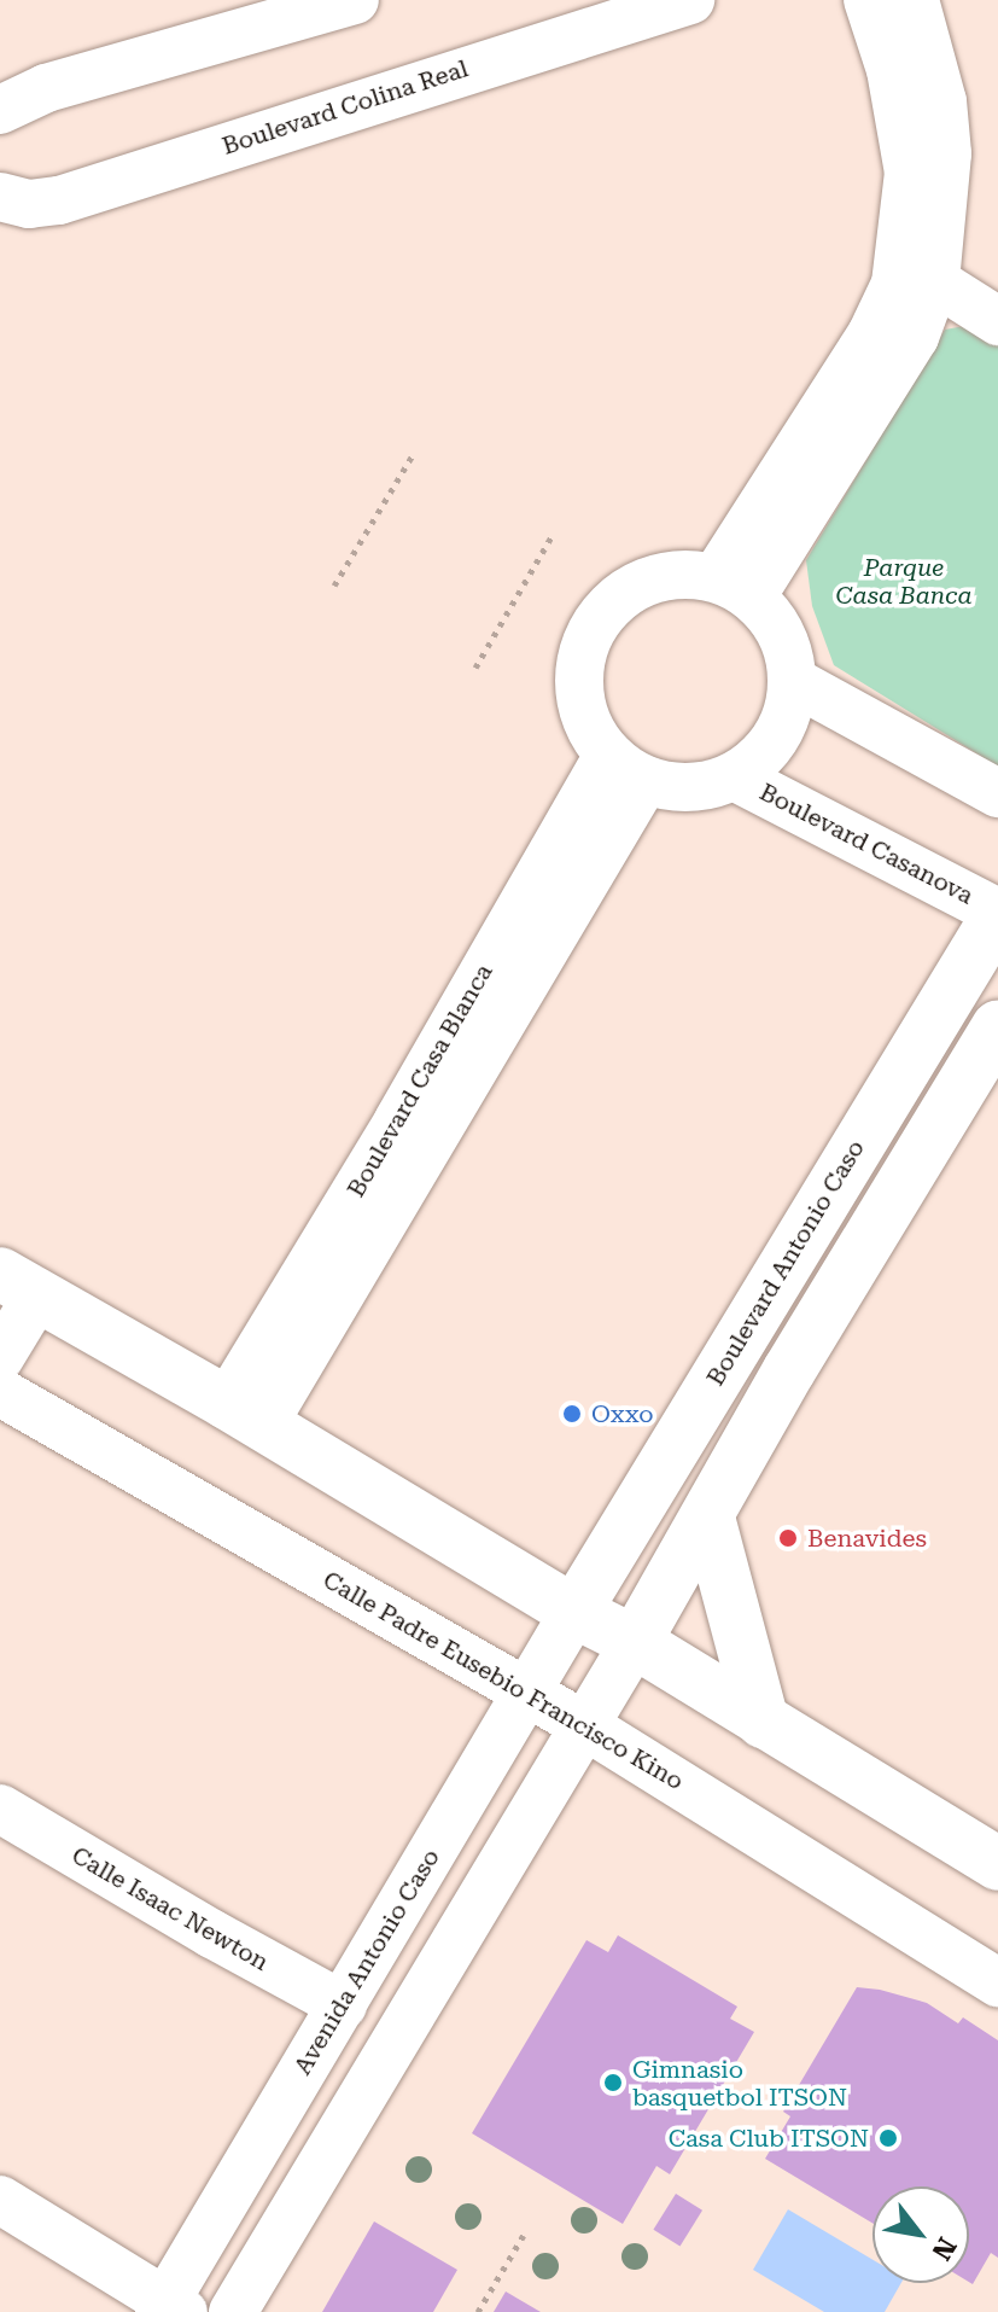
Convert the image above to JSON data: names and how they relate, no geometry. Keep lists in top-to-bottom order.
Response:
{
  "streets": {
    "main road": ["Boulevard Antonio Caso"],
    "street": [
      "Boulevard Colina Real",
      "Boulevard Casanova",
      "Boulevard Casa Blanca",
      "Calle Padre Eusebio Francisco Kino",
      "Calle Isaac Newton",
      "Avenida Antonio Caso"
    ]
  },
  "crossings": [
    ["Boulevard Casanova", "Boulevard Casa Blanca"],
    ["Boulevard Casanova", "Boulevard Antonio Caso"],
    ["Boulevard Antonio Caso", "Avenida Antonio Caso"],
    ["Calle Padre Eusebio Francisco Kino", "Avenida Antonio Caso"],
    ["Calle Isaac Newton", "Avenida Antonio Caso"]
  ],
  "parks": ["Parque Casa Banca"],
  "places": [
    "Oxxo",
    "Benavides",
    "Gimnasio basquetbol ITSON",
    "Casa Club ITSON"
  ],
  "north": "bottom right"
}
